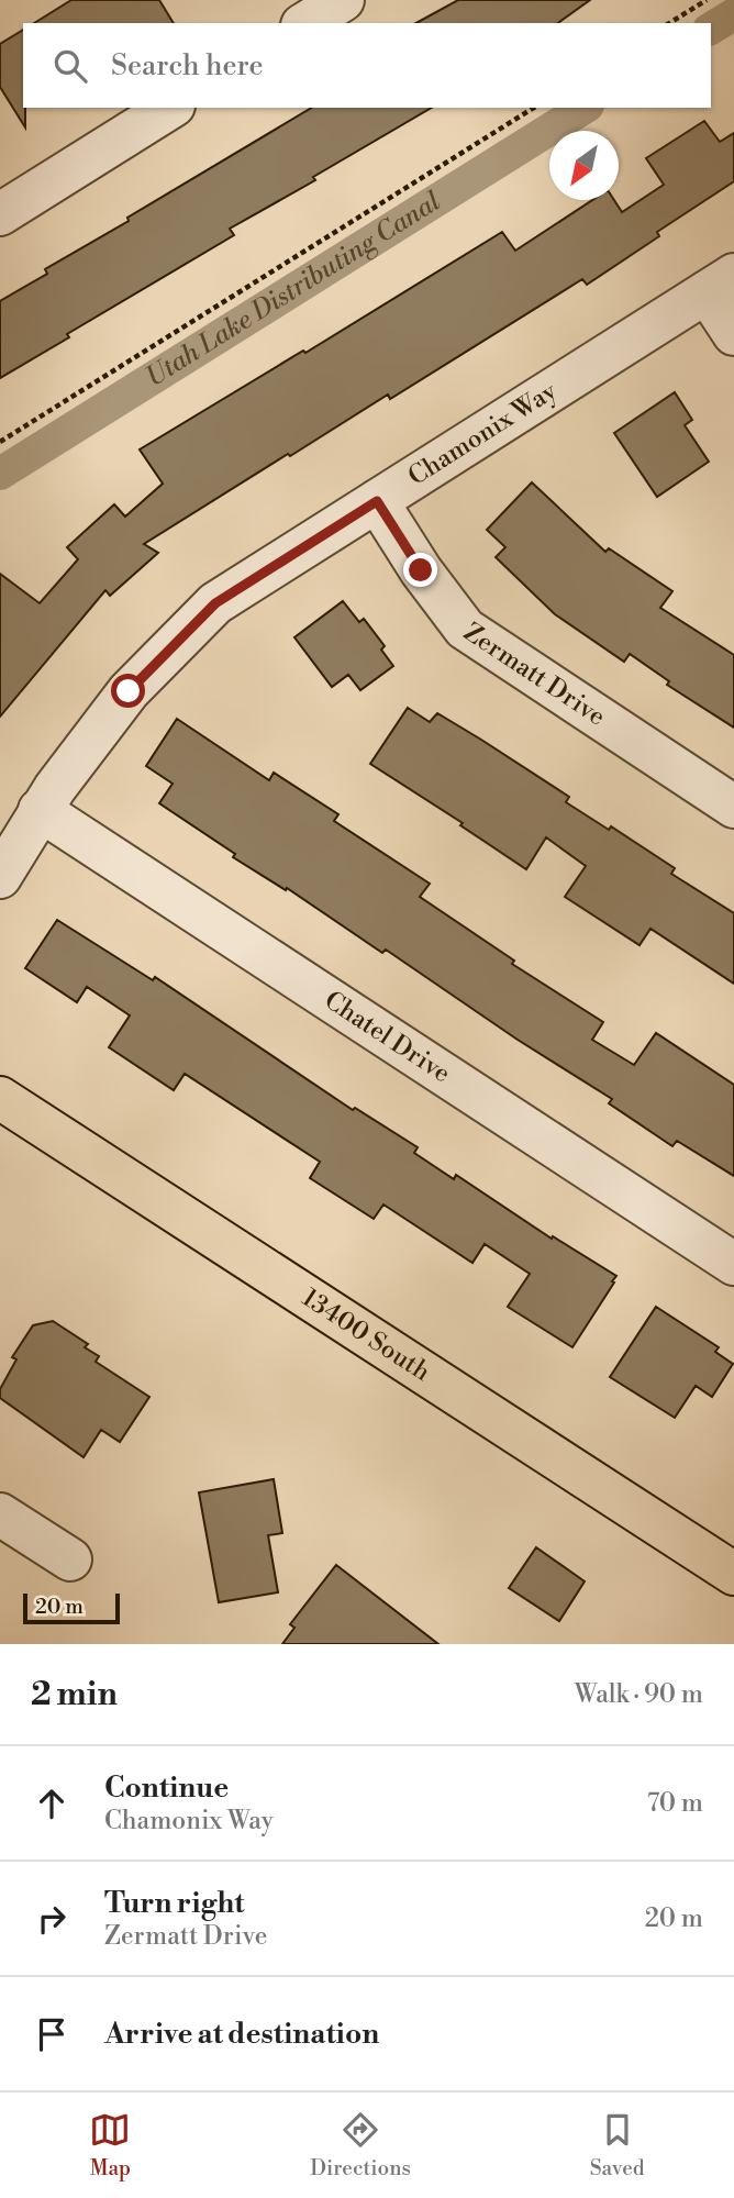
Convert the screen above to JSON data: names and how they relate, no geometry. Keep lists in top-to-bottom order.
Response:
{
  "streets": {
    "main road": ["13400 South"],
    "street": ["Chamonix Way", "Zermatt Drive", "Chatel Drive"]
  },
  "crossings": [
    ["Chamonix Way", "Zermatt Drive"],
    ["Chamonix Way", "Chatel Drive"]
  ],
  "water": ["Utah Lake Distributing Canal"],
  "scale_bar": "20 m",
  "north": "bottom left",
  "page": {
    "search": "Search here",
    "scale": "20 m",
    "heading": ["2 min", "Walk · 90 m"],
    "list": [
      ["Continue", "Chamonix Way", "70 m"],
      ["Turn right", "Zermatt Drive", "20 m"],
      "Arrive at destination"
    ],
    "nav": ["Map", "Directions", "Saved"]
  }
}
